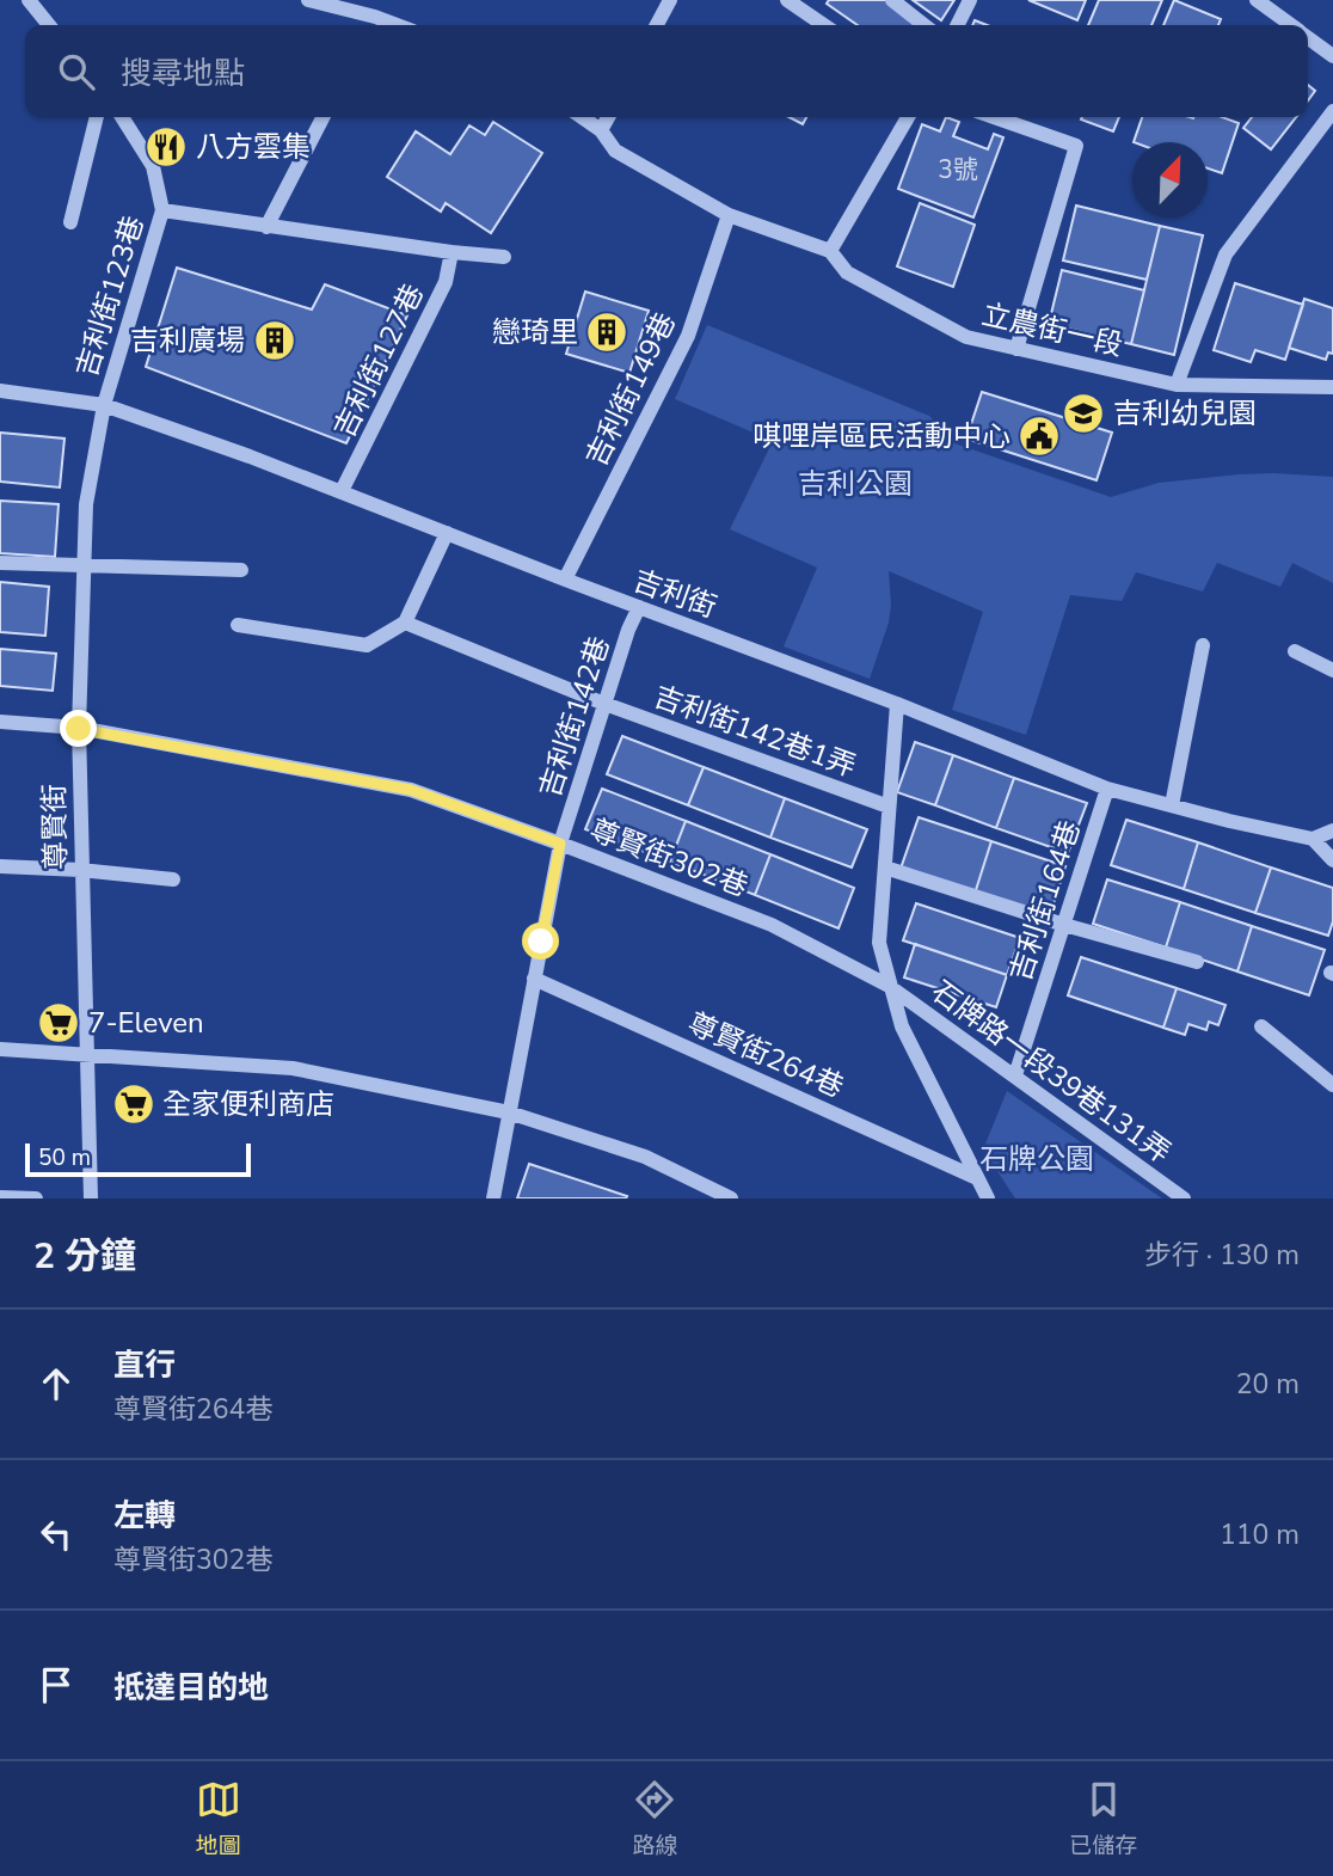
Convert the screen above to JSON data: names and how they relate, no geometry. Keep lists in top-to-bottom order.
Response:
{
  "streets": {
    "street": [
      "吉利街123巷",
      "立農街一段",
      "吉利街127巷",
      "吉利街149巷",
      "吉利街",
      "吉利街142巷",
      "吉利街142巷1弄",
      "尊賢街",
      "尊賢街302巷",
      "吉利街164巷",
      "尊賢街264巷",
      "石牌路一段39巷131弄"
    ]
  },
  "crossings": [
    ["吉利街123巷", "吉利街"],
    ["吉利街123巷", "尊賢街"],
    ["立農街一段", "吉利街149巷"],
    ["吉利街127巷", "吉利街"],
    ["吉利街149巷", "吉利街"],
    ["吉利街", "吉利街142巷"],
    ["吉利街", "尊賢街"],
    ["吉利街", "吉利街164巷"],
    ["吉利街142巷", "吉利街142巷1弄"],
    ["吉利街142巷", "尊賢街302巷"],
    ["尊賢街", "尊賢街302巷"],
    ["尊賢街302巷", "石牌路一段39巷131弄"],
    ["吉利街164巷", "石牌路一段39巷131弄"]
  ],
  "parks": ["吉利公園", "石牌公園"],
  "places": {
    "restaurant": ["八方雲集"],
    "building": ["戀琦里", "吉利廣場"],
    "school or university": ["吉利幼兒園"],
    "public building": ["唭哩岸區民活動中心"],
    "supermarket": ["7-Eleven", "全家便利商店"]
  },
  "house_numbers": ["3號"],
  "scale_bar": "50 m",
  "north": "top right",
  "page": {
    "search": "搜尋地點",
    "scale": "50 m",
    "heading": ["2 分鐘", "步行 · 130 m"],
    "list": [
      ["直行", "尊賢街264巷", "20 m"],
      ["左轉", "尊賢街302巷", "110 m"],
      "抵達目的地"
    ],
    "nav": ["地圖", "路線", "已儲存"]
  }
}
